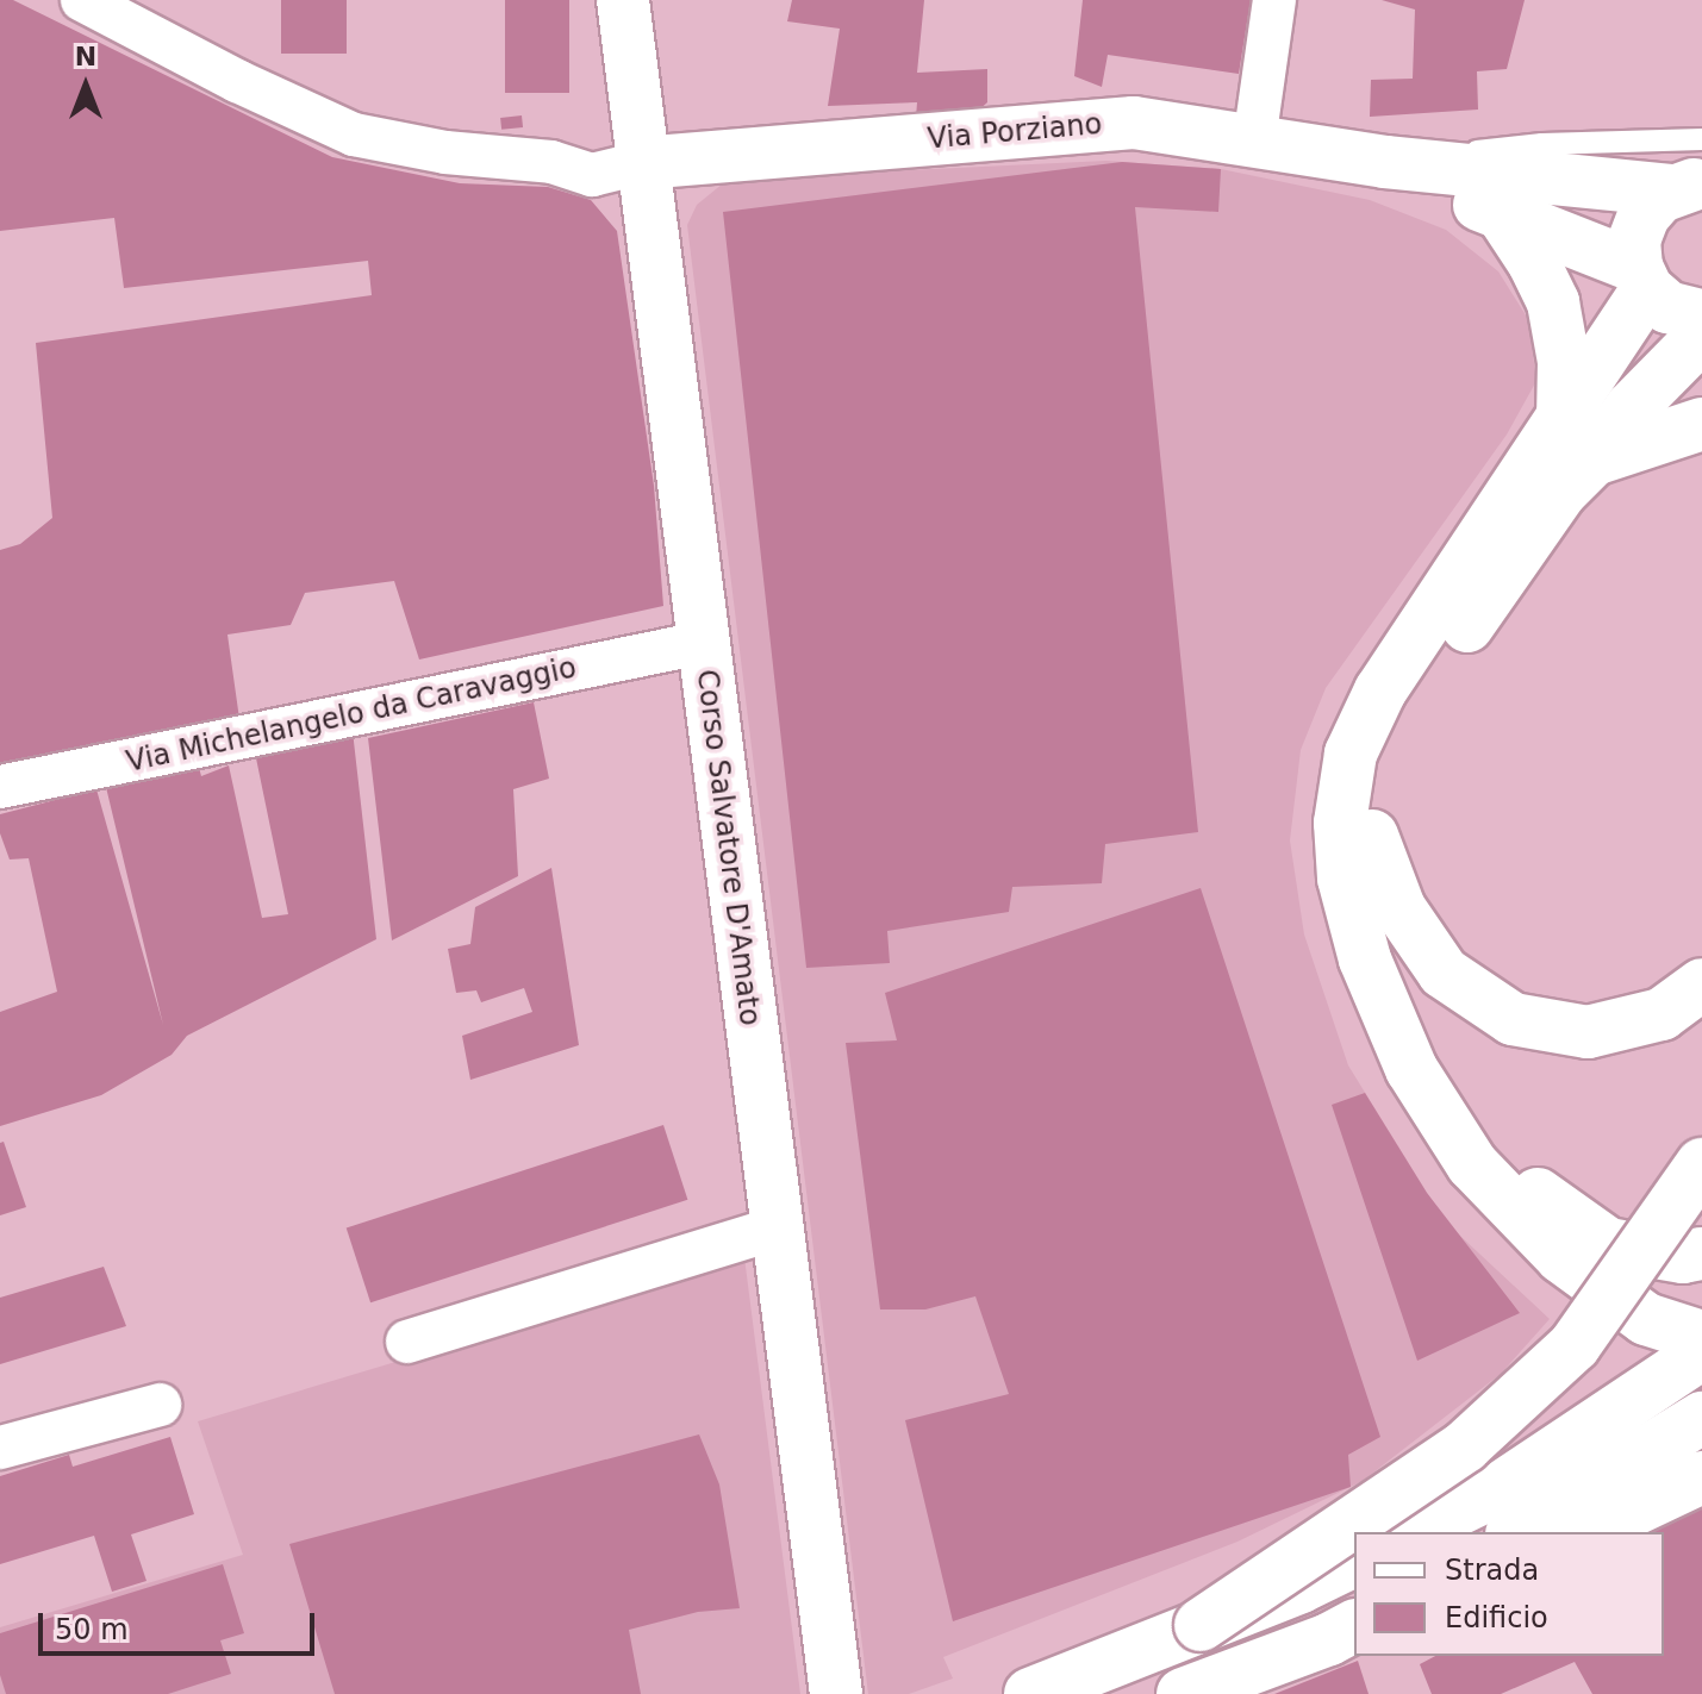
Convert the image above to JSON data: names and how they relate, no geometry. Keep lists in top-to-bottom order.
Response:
{
  "streets": {
    "main road": ["Via Porziano", "Corso Salvatore D'Amato"],
    "street": ["Via Michelangelo da Caravaggio"]
  },
  "crossings": [
    ["Via Porziano", "Corso Salvatore D'Amato"],
    ["Via Michelangelo da Caravaggio", "Corso Salvatore D'Amato"]
  ],
  "legend": ["Strada", "Edificio"],
  "scale_bar": "50 m",
  "north": "top"
}
